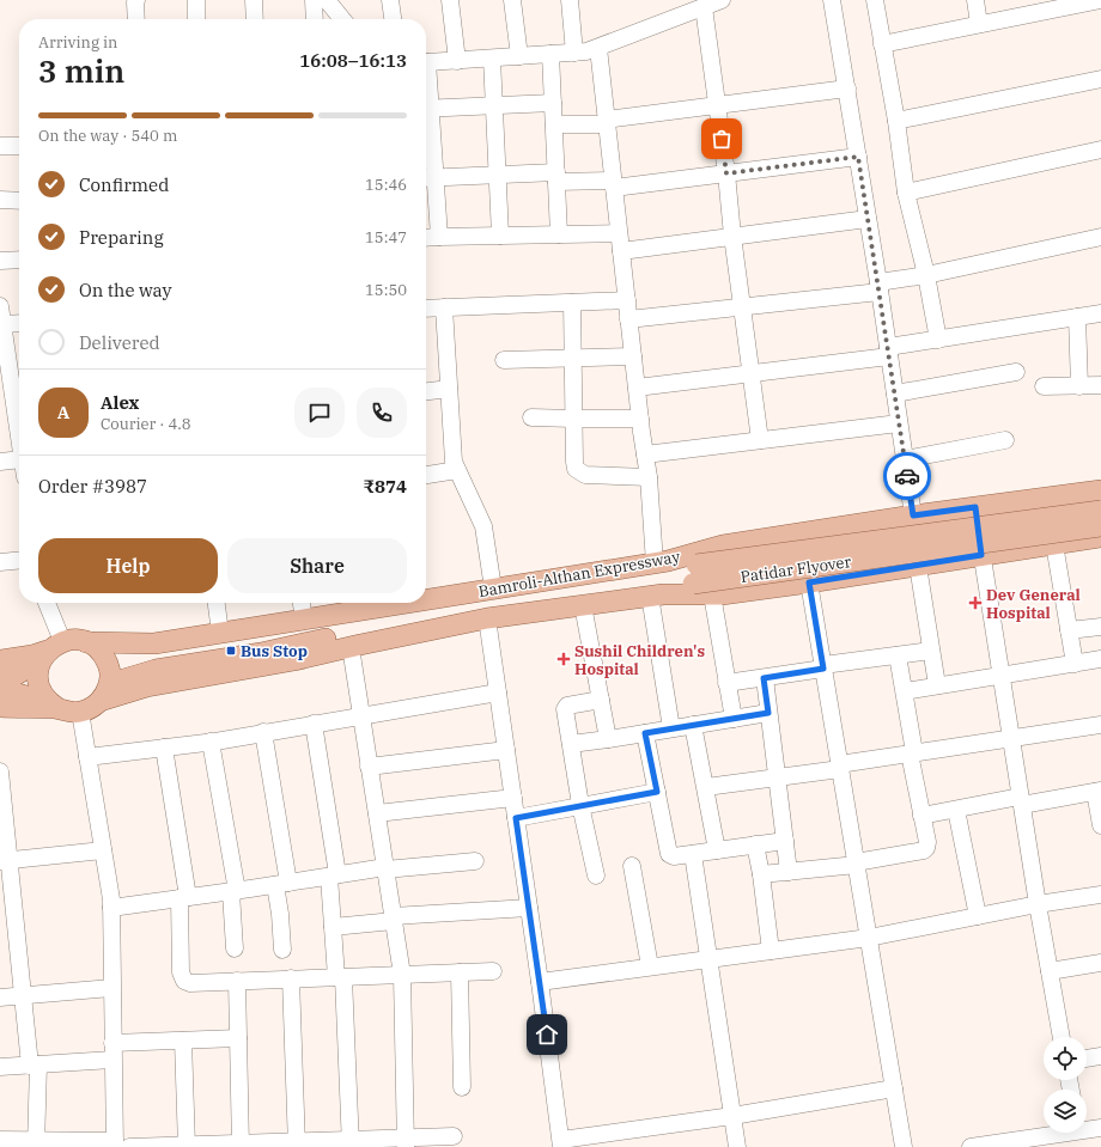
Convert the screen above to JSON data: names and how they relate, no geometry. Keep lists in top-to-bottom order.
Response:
{
  "streets": {
    "main road": ["Patidar Flyover", "Bamroli-Althan Expressway"]
  },
  "crossings": [
    ["Patidar Flyover", "Bamroli-Althan Expressway"]
  ],
  "places": {
    "health": ["Dev General Hospital", "Sushil Children's Hospital"],
    "transit": ["Bus Stop"]
  },
  "page": {
    "heading": ["3 min", "Arriving in", "16:08–16:13"],
    "panel": [
      "Alex",
      "Courier · 4.8",
      "Order #3987",
      "₹874"
    ],
    "bar": "On the way · 540 m",
    "list": [
      ["Confirmed", "15:46"],
      ["Preparing", "15:47"],
      ["On the way", "15:50"],
      "Delivered"
    ],
    "round": "A",
    "buttons": ["Help", "Share"]
  }
}
